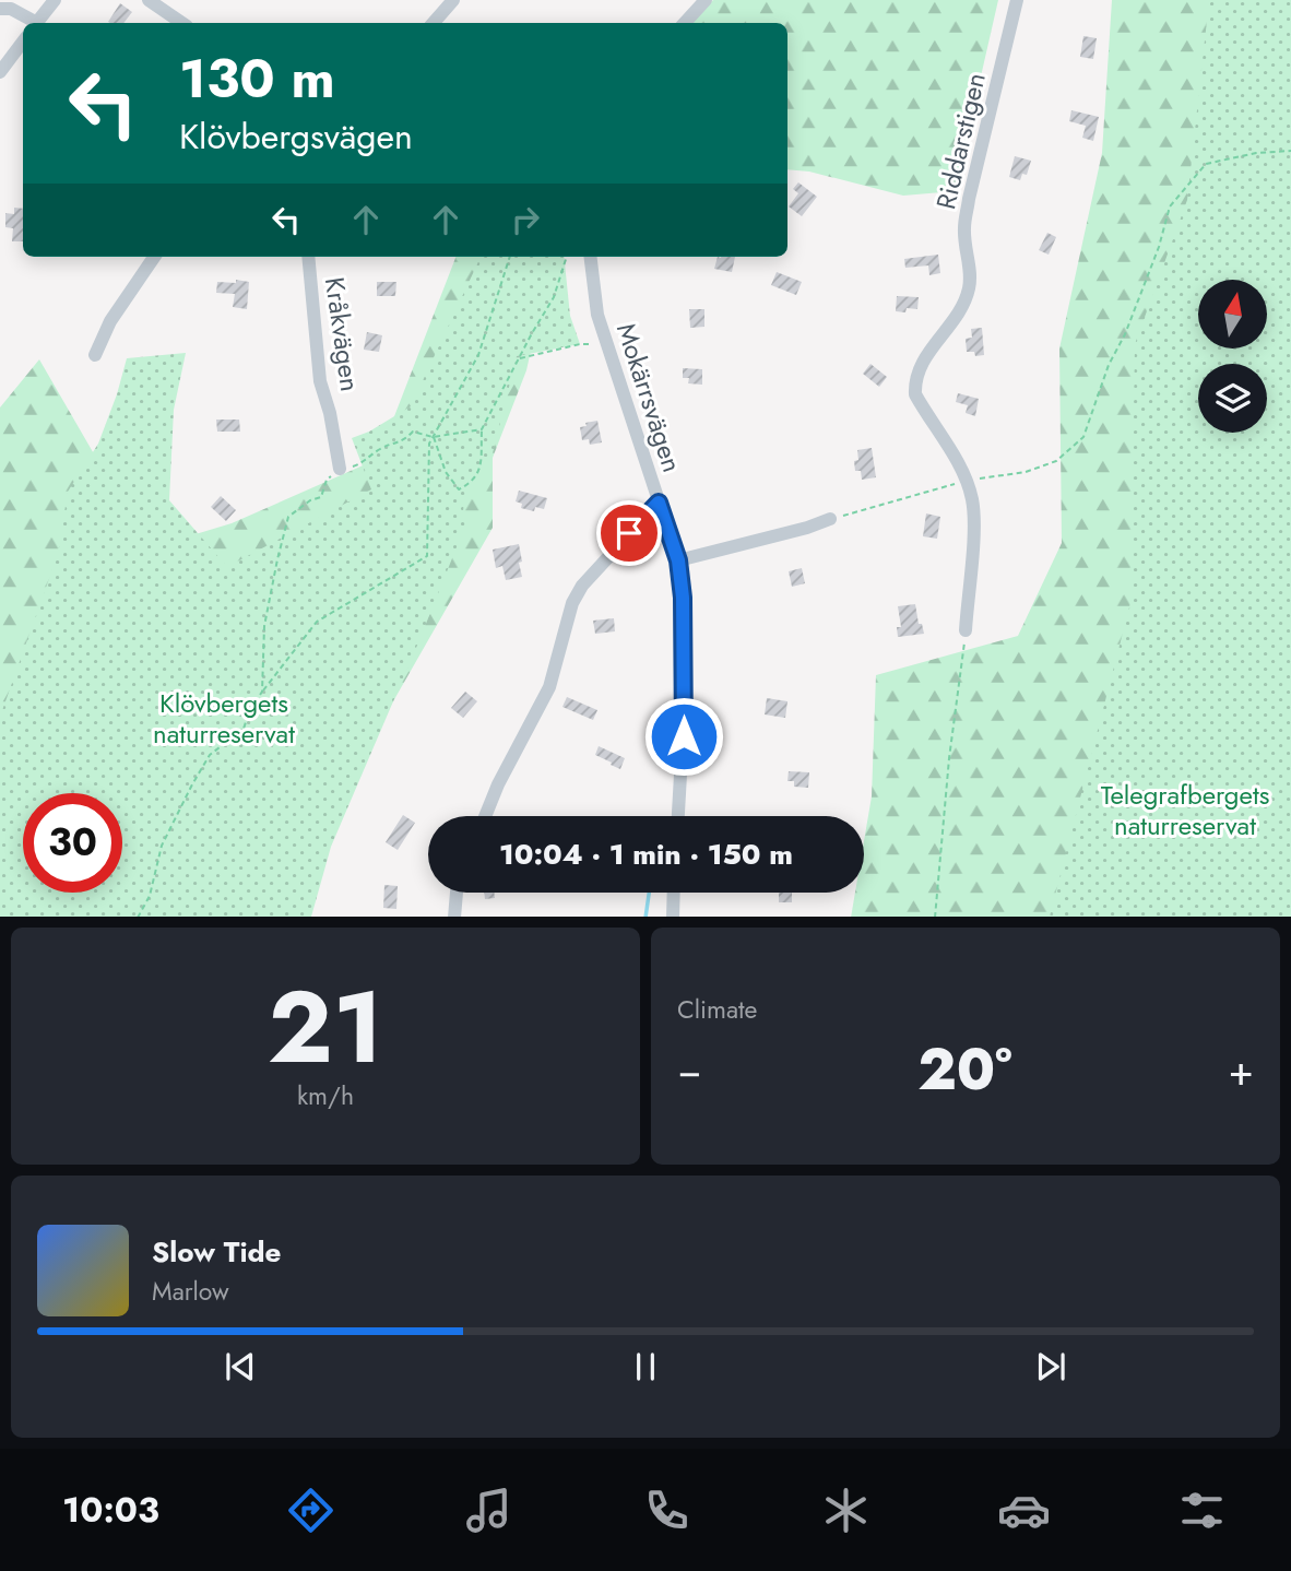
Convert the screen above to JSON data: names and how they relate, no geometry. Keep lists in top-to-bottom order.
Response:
{
  "streets": {
    "street": ["Riddarstigen", "Kråkvägen", "Mokärrsvägen"]
  },
  "parks": ["Klövbergets naturreservat", "Telegrafbergets naturreservat"],
  "north": "top",
  "page": {
    "turn": ["130 m", "Klövbergsvägen"],
    "limit": "30",
    "trip": "10:04 · 1 min · 150 m",
    "tile": [
      ["21", "km/h"],
      "Climate"
    ],
    "heat": ["−", "20°", "+"],
    "song": ["Slow Tide", "Marlow"],
    "tabs": "10:03"
  }
}
